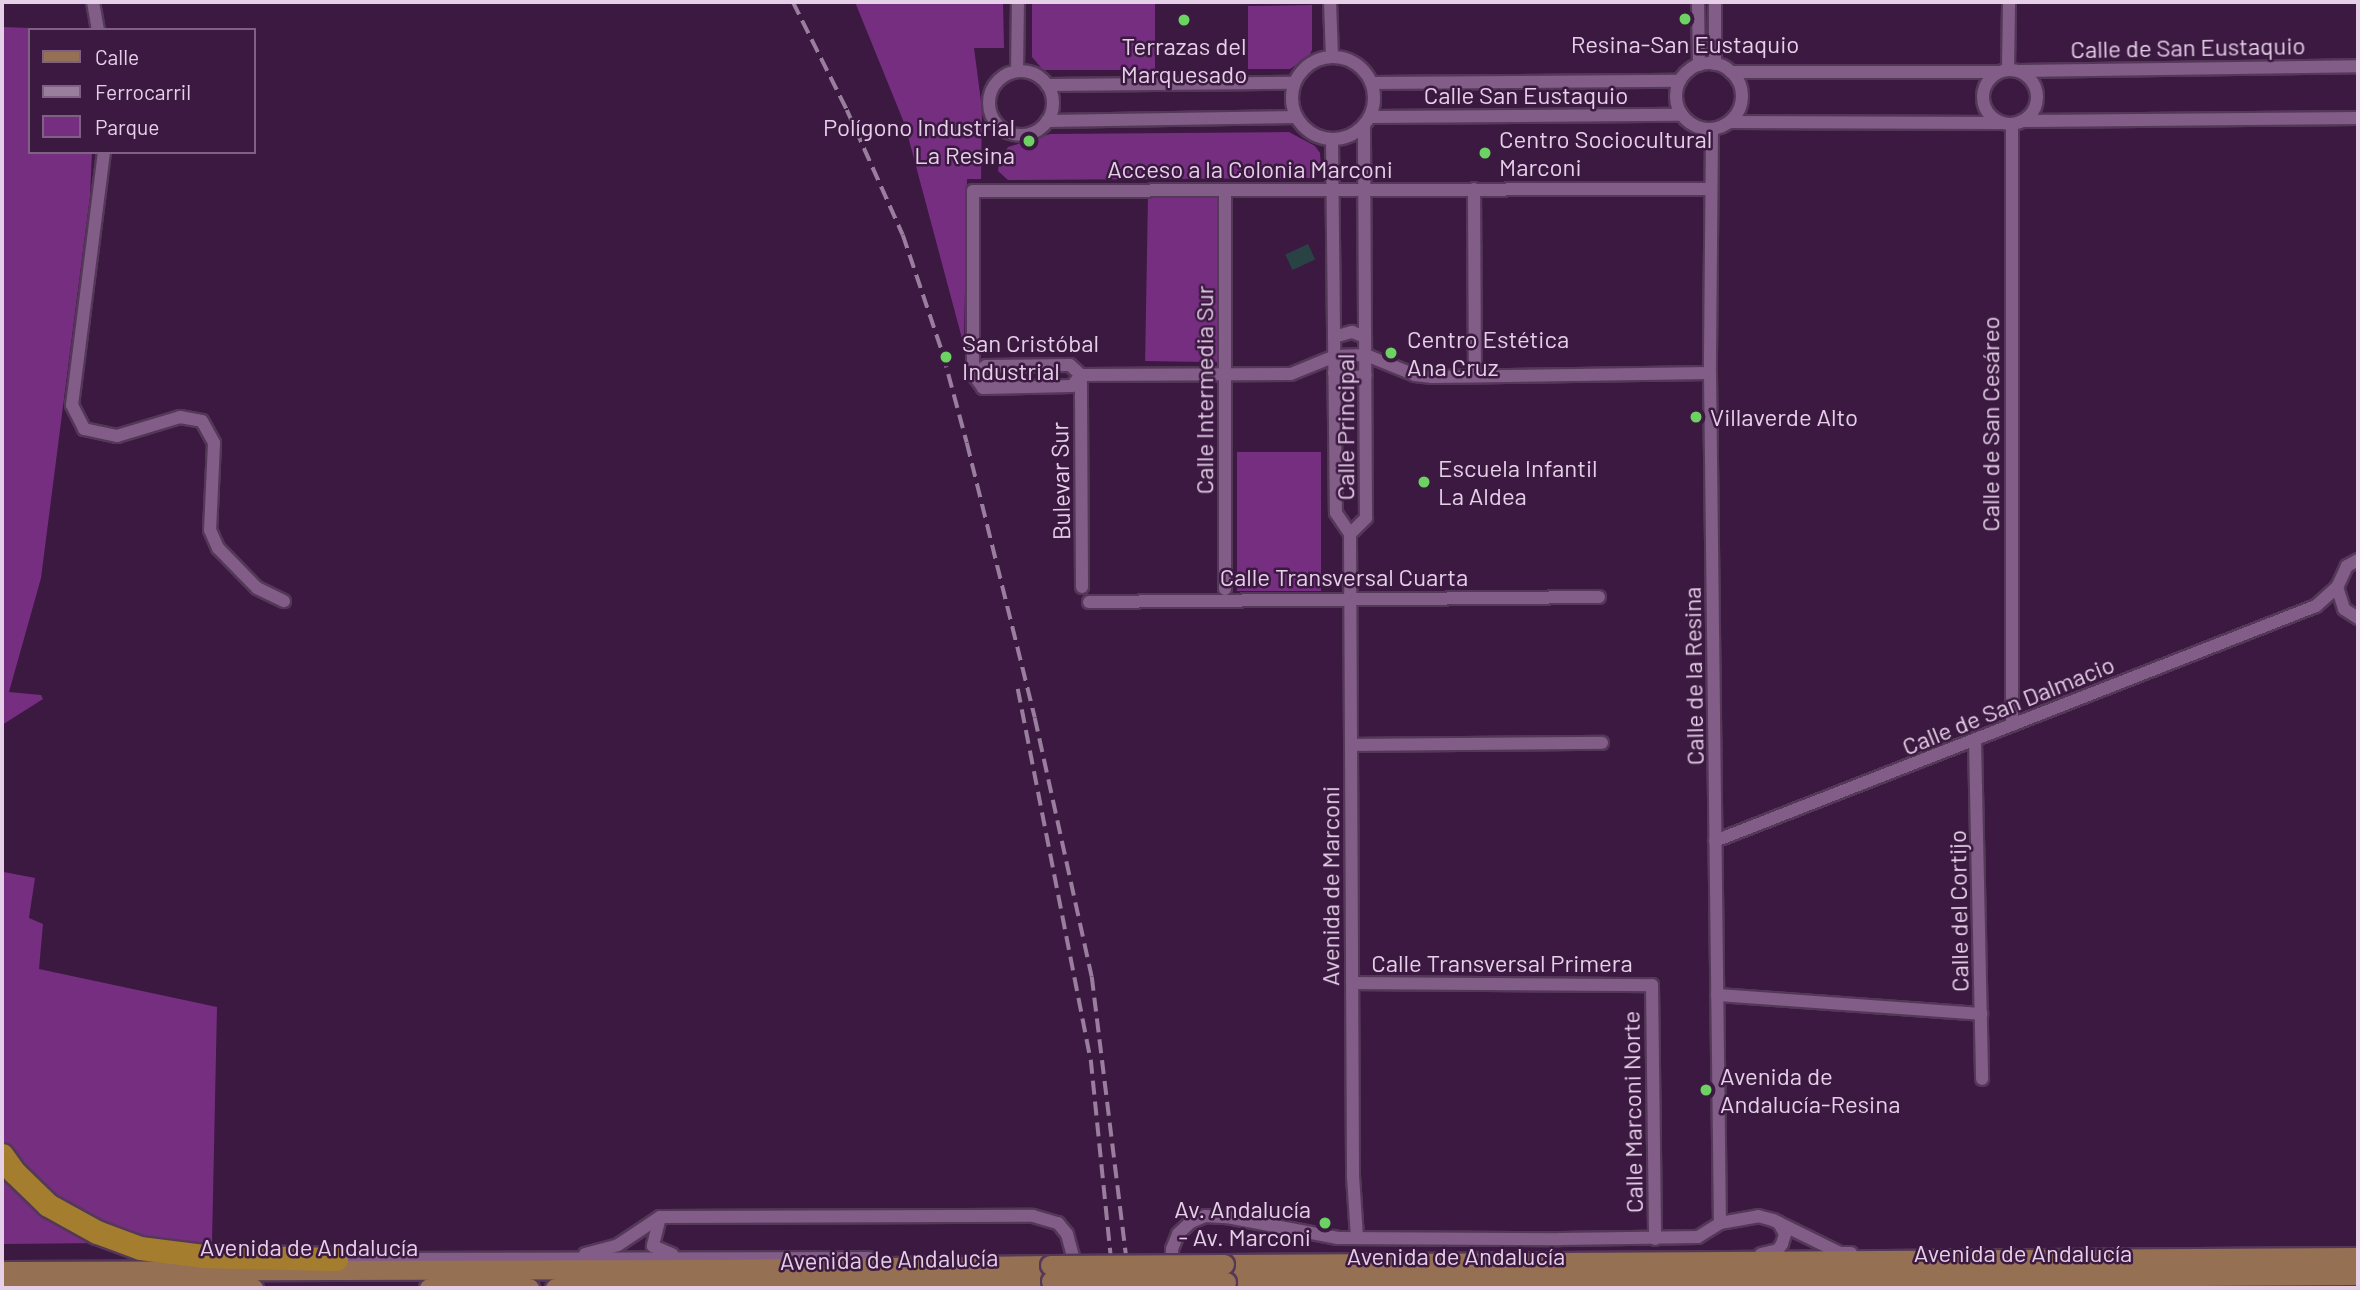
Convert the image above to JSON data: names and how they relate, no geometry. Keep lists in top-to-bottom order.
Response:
{
  "streets": {
    "main road": ["Avenida de Andalucía"],
    "street": [
      "Calle de San Eustaquio",
      "Calle San Eustaquio",
      "Acceso a la Colonia Marconi",
      "Calle Intermedia Sur",
      "Calle de San Cesáreo",
      "Calle Principal",
      "Bulevar Sur",
      "Calle Transversal Cuarta",
      "Calle de la Resina",
      "Calle de San Dalmacio",
      "Avenida de Marconi",
      "Calle del Cortijo",
      "Calle Transversal Primera",
      "Calle Marconi Norte"
    ]
  },
  "crossings": [
    ["Calle de San Eustaquio", "Calle San Eustaquio"],
    ["Calle de San Eustaquio", "Calle de San Cesáreo"],
    ["Calle de San Eustaquio", "Calle de la Resina"],
    ["Calle San Eustaquio", "Calle Principal"],
    ["Calle San Eustaquio", "Calle de la Resina"],
    ["Acceso a la Colonia Marconi", "Calle Intermedia Sur"],
    ["Acceso a la Colonia Marconi", "Calle Principal"],
    ["Acceso a la Colonia Marconi", "Calle de la Resina"],
    ["Calle de San Cesáreo", "Calle de San Dalmacio"],
    ["Calle Principal", "Avenida de Marconi"],
    ["Calle Transversal Cuarta", "Avenida de Marconi"],
    ["Calle de la Resina", "Calle de San Dalmacio"],
    ["Calle de la Resina", "Avenida de Andalucía"],
    ["Calle de San Dalmacio", "Calle del Cortijo"],
    ["Avenida de Marconi", "Calle Transversal Primera"],
    ["Avenida de Marconi", "Avenida de Andalucía"],
    ["Calle Transversal Primera", "Calle Marconi Norte"],
    ["Calle Marconi Norte", "Avenida de Andalucía"]
  ],
  "places": [
    "Resina-San Eustaquio",
    "Terrazas del Marquesado",
    "Polígono Industrial La Resina",
    "Centro Sociocultural Marconi",
    "Centro Estética Ana Cruz",
    "San Cristóbal Industrial",
    "Villaverde Alto",
    "Escuela Infantil La Aldea",
    "Avenida de Andalucía-Resina",
    "Av. Andalucía - Av. Marconi"
  ],
  "legend": ["Calle", "Ferrocarril", "Parque"]
}
